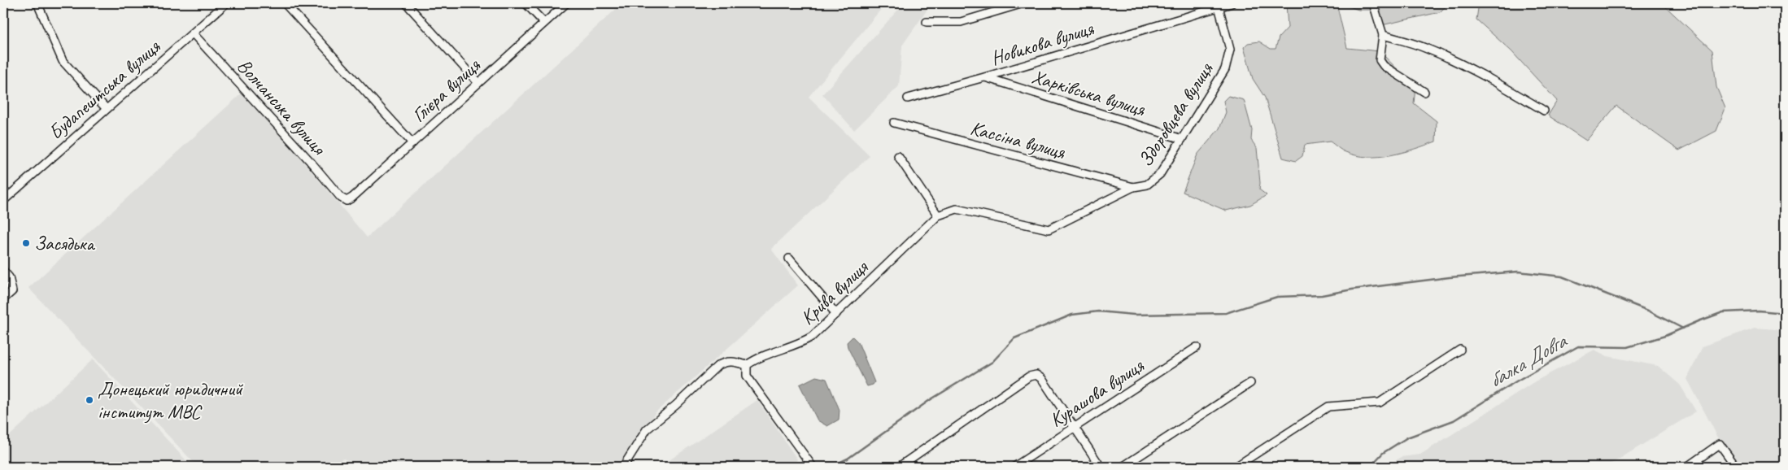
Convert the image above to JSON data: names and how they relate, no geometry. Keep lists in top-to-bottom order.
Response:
{
  "streets": {
    "street": [
      "Новикова вулиця",
      "Будапештська вулиця",
      "Глієра вулиця",
      "Харківська вулиця",
      "Волчанська вулиця",
      "Здоровцева вулиця",
      "Кассіна вулиця",
      "Крива вулиця",
      "Курашова вулиця"
    ]
  },
  "crossings": [
    ["Новикова вулиця", "Харківська вулиця"],
    ["Новикова вулиця", "Здоровцева вулиця"],
    ["Будапештська вулиця", "Волчанська вулиця"],
    ["Глієра вулиця", "Волчанська вулиця"],
    ["Харківська вулиця", "Здоровцева вулиця"],
    ["Здоровцева вулиця", "Кассіна вулиця"],
    ["Здоровцева вулиця", "Крива вулиця"]
  ],
  "water": ["балка Довга"],
  "places": ["Засядька", "Донецький юридичний інститут МВС"]
}
